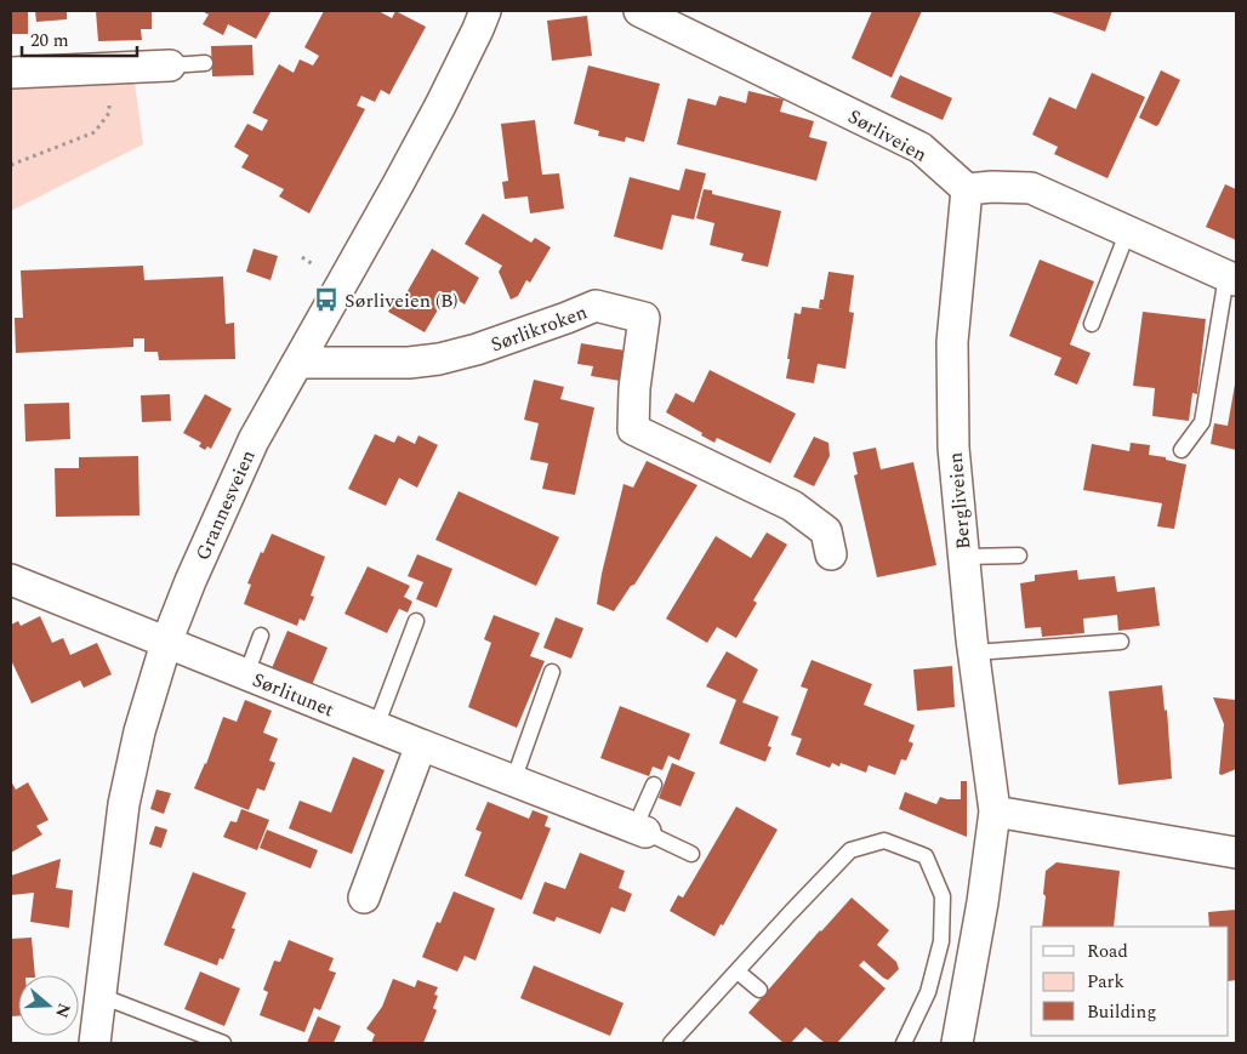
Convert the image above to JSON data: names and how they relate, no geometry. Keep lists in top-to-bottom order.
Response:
{
  "streets": {
    "street": [
      "Sørliveien",
      "Sørlikroken",
      "Bergliveien",
      "Grannesveien",
      "Sørlitunet"
    ]
  },
  "crossings": [
    ["Sørliveien", "Bergliveien"],
    ["Sørlikroken", "Grannesveien"],
    ["Grannesveien", "Sørlitunet"]
  ],
  "places": {
    "bus stop": ["Sørliveien (B)"]
  },
  "legend": ["Road", "Park", "Building"],
  "scale_bar": "20 m",
  "north": "right"
}
